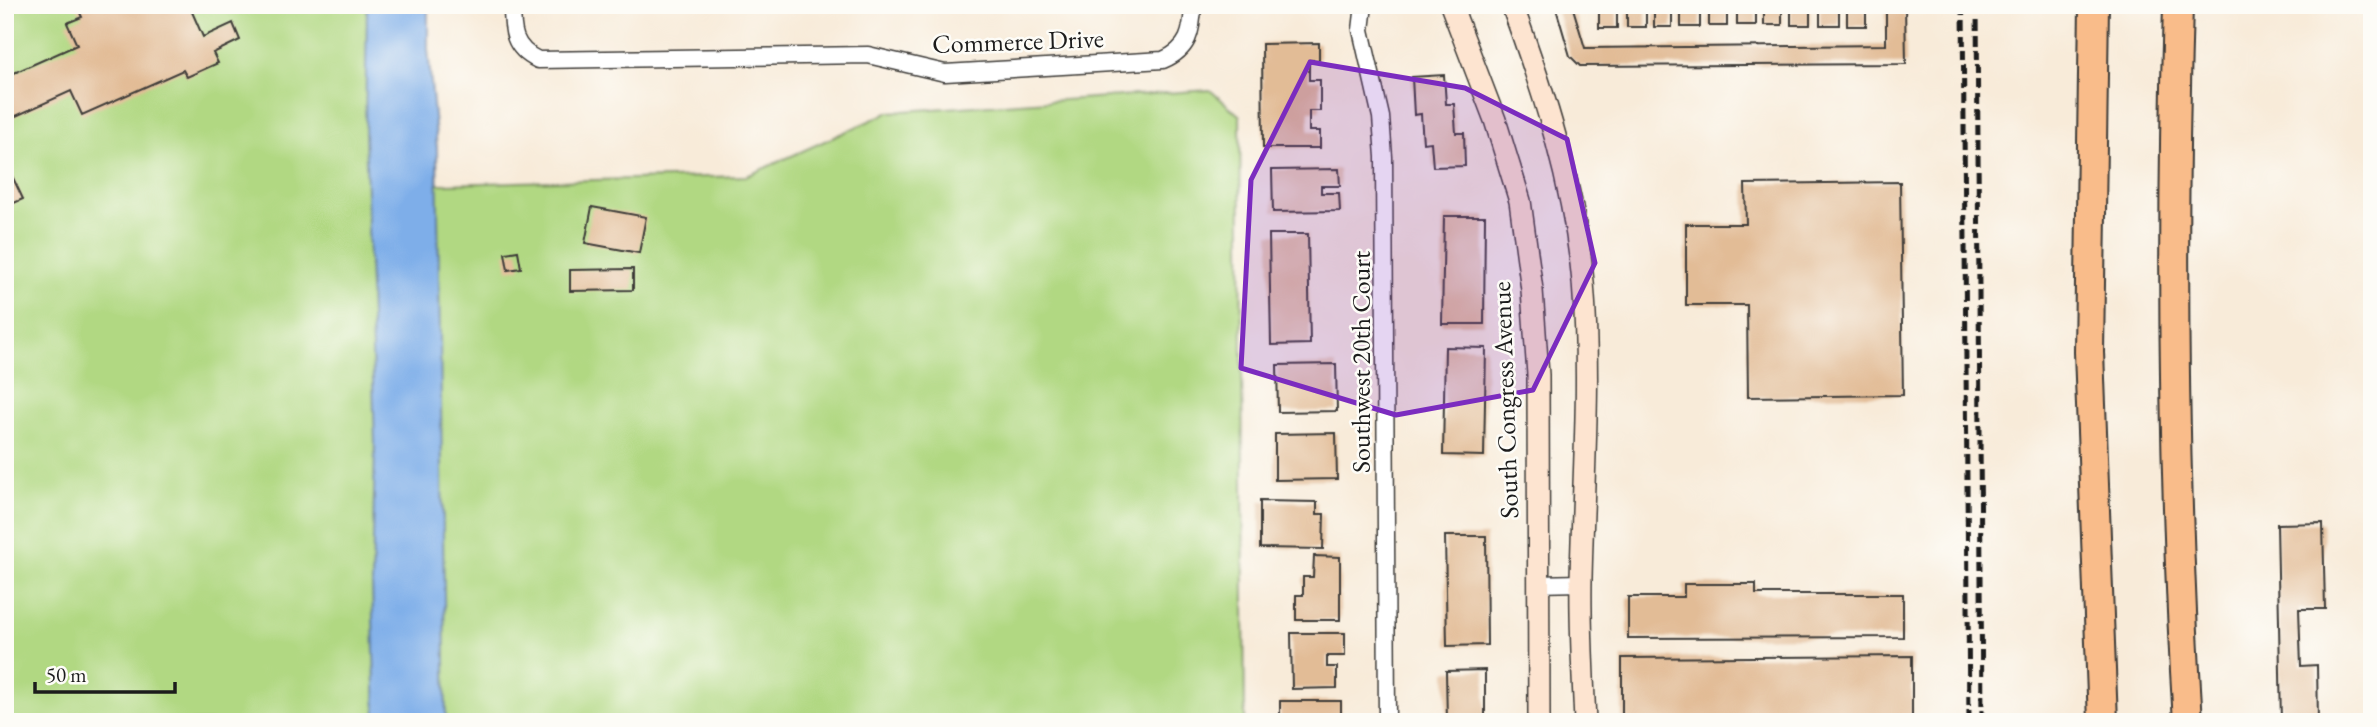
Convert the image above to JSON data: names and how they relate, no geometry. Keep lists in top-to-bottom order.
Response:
{
  "streets": {
    "main road": ["South Congress Avenue"],
    "street": ["Commerce Drive", "Southwest 20th Court"]
  },
  "scale_bar": "50 m"
}
